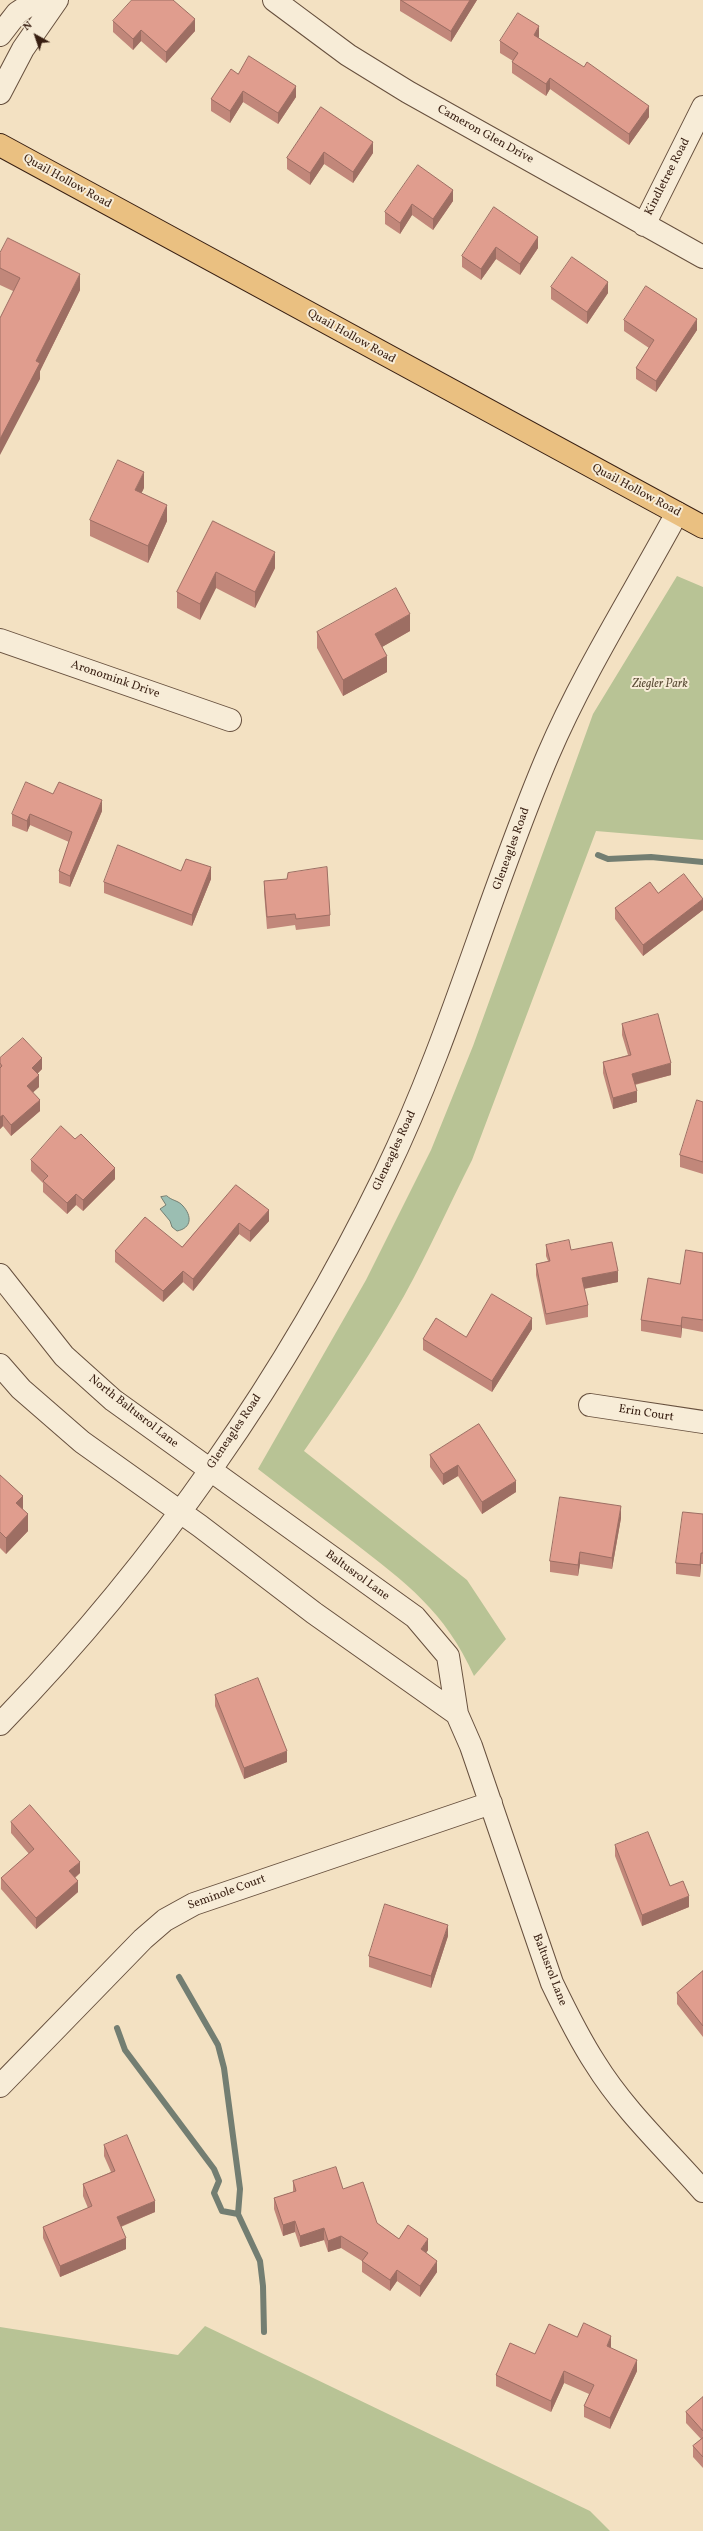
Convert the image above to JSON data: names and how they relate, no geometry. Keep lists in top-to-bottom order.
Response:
{
  "streets": {
    "main road": ["Quail Hollow Road"],
    "street": [
      "Cameron Glen Drive",
      "Kindletree Road",
      "Aronomink Drive",
      "Gleneagles Road",
      "North Baltusrol Lane",
      "Erin Court",
      "Baltusrol Lane",
      "Seminole Court"
    ]
  },
  "crossings": [
    ["Cameron Glen Drive", "Kindletree Road"],
    ["Quail Hollow Road", "Gleneagles Road"],
    ["Gleneagles Road", "North Baltusrol Lane"],
    ["Gleneagles Road", "Baltusrol Lane"],
    ["North Baltusrol Lane", "Baltusrol Lane"],
    ["Baltusrol Lane", "Seminole Court"]
  ],
  "parks": ["Ziegler Park"],
  "north": "top left"
}
